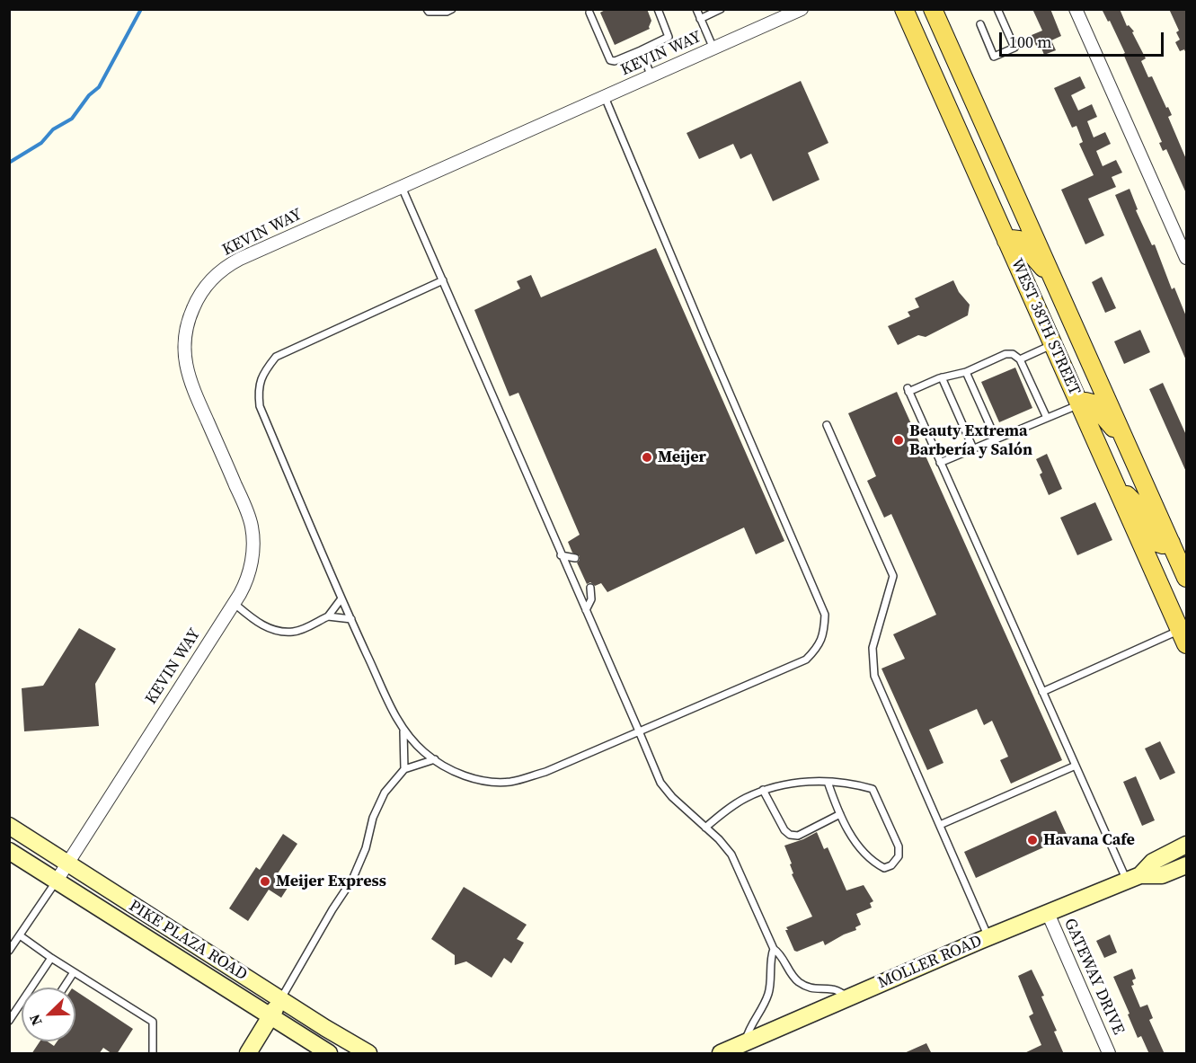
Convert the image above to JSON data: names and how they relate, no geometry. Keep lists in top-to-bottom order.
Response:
{
  "streets": {
    "main road": ["WEST 38TH STREET", "PIKE PLAZA ROAD", "MOLLER ROAD"],
    "street": ["KEVIN WAY", "GATEWAY DRIVE"]
  },
  "crossings": [
    ["KEVIN WAY", "PIKE PLAZA ROAD"],
    ["MOLLER ROAD", "GATEWAY DRIVE"]
  ],
  "places": [
    "Beauty Extrema Barbería y Salón",
    "Meijer",
    "Havana Cafe",
    "Meijer Express"
  ],
  "scale_bar": "100 m",
  "north": "bottom left"
}
